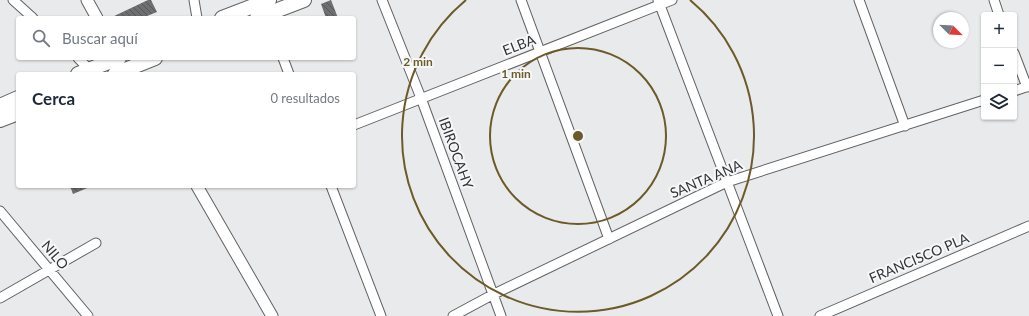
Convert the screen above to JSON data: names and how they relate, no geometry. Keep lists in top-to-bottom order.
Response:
{
  "streets": {
    "street": [
      "ELBA",
      "IBIROCAHY",
      "SANTA ANA",
      "NILO",
      "FRANCISCO PLA"
    ]
  },
  "crossings": [
    ["ELBA", "IBIROCAHY"],
    ["IBIROCAHY", "SANTA ANA"]
  ],
  "north": "bottom right",
  "page": {
    "map_buttons": ["+", "−"],
    "search": "Buscar aquí",
    "heading": ["Cerca", "0 resultados"]
  },
  "rings": ["2 min", "1 min"]
}
